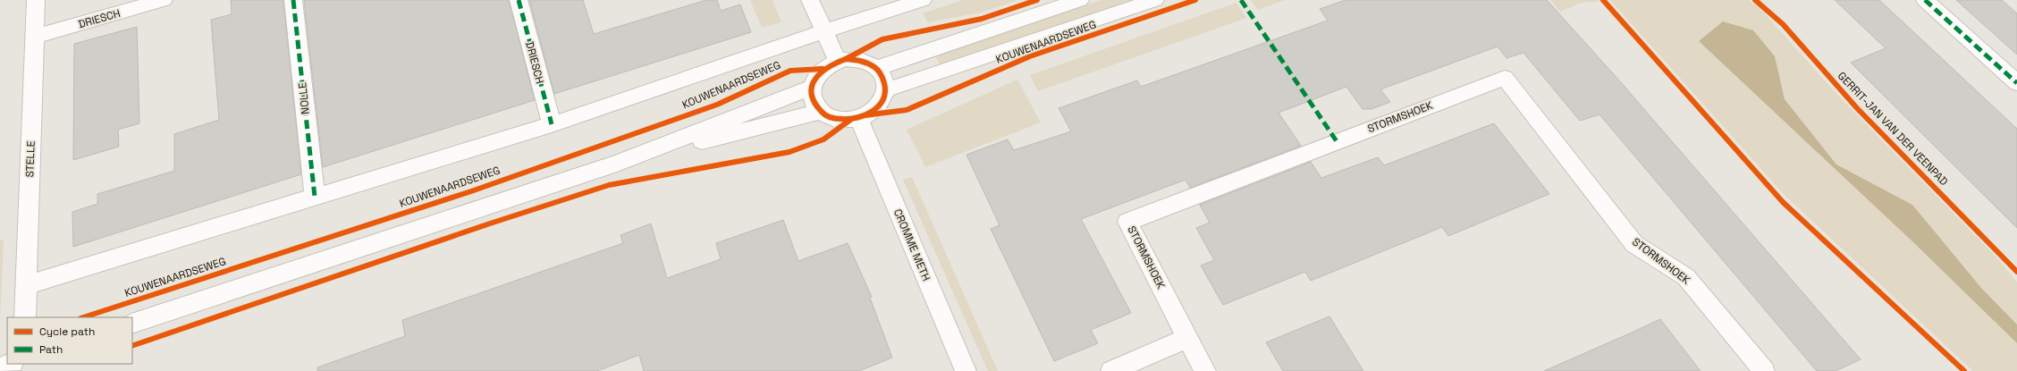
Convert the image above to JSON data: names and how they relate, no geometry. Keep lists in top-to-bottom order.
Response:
{
  "streets": {
    "street": [
      "DRIESCH",
      "KOUWENAARDSEWEG",
      "NOLLE",
      "STORMSHOEK",
      "STELLE",
      "CROMME METH"
    ],
    "cycle path": ["GERRIT-JAN VAN DER VEENPAD"]
  },
  "crossings": [
    ["DRIESCH", "KOUWENAARDSEWEG"],
    ["DRIESCH", "STELLE"],
    ["KOUWENAARDSEWEG", "NOLLE"],
    ["KOUWENAARDSEWEG", "STELLE"],
    ["KOUWENAARDSEWEG", "CROMME METH"]
  ],
  "legend": ["Cycle path", "Path"]
}
